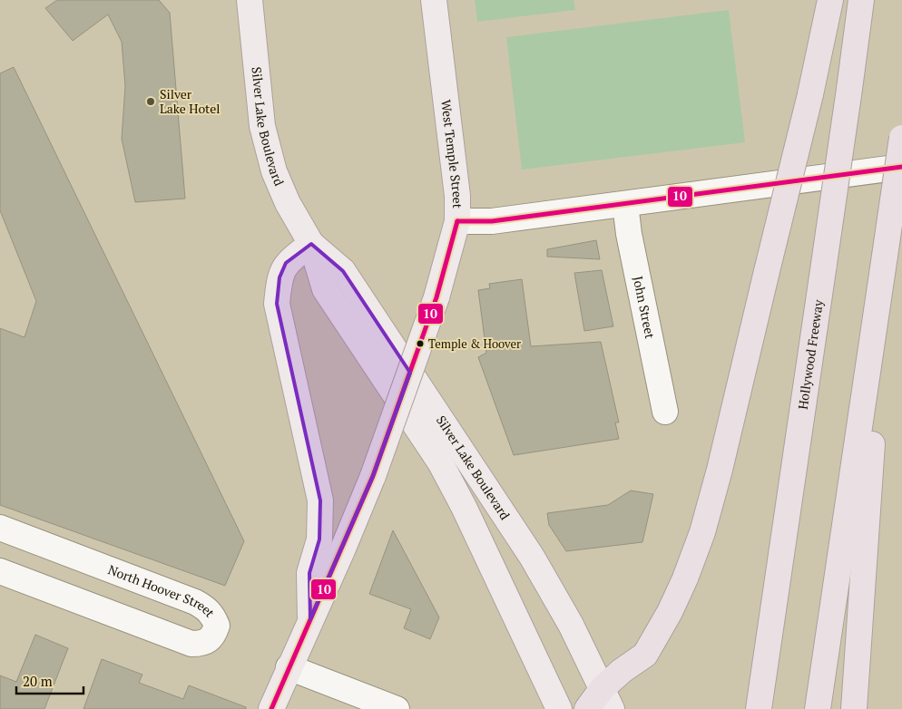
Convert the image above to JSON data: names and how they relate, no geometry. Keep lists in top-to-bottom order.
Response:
{
  "streets": {
    "highway": ["Hollywood Freeway"],
    "main road": ["Silver Lake Boulevard", "West Temple Street"],
    "street": ["John Street", "North Hoover Street"]
  },
  "places": ["Silver Lake Hotel", "Temple & Hoover"],
  "lines": ["transit line 10"],
  "scale_bar": "20 m"
}
